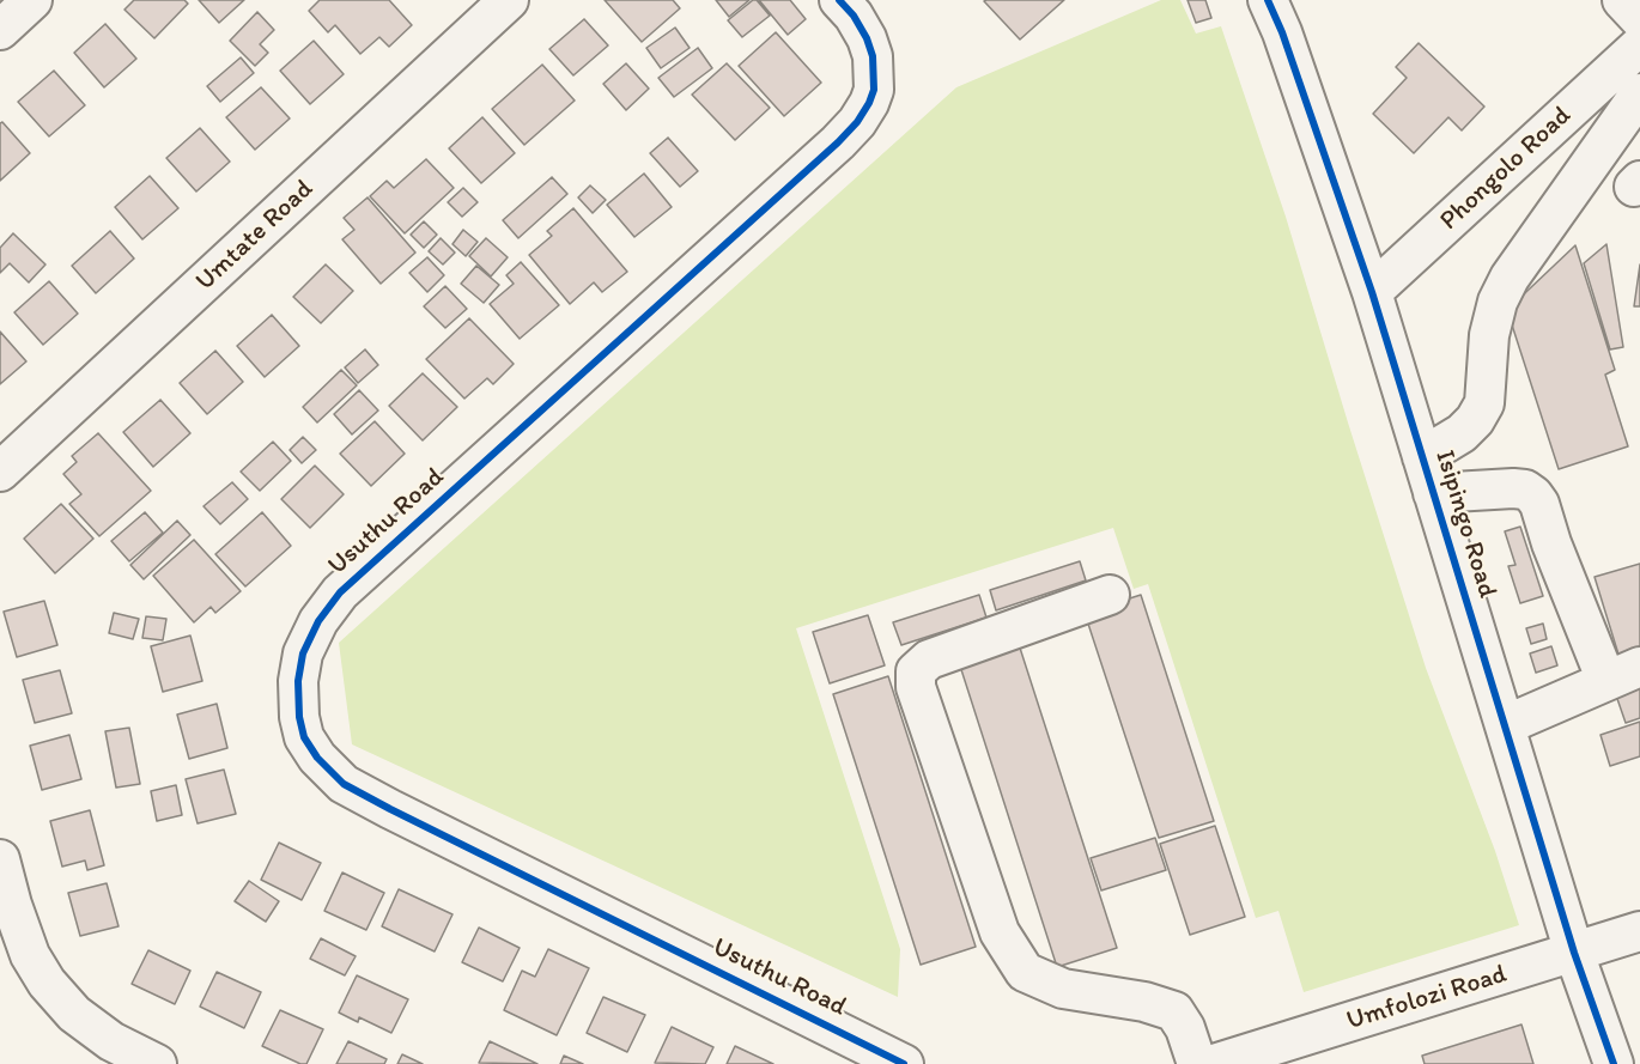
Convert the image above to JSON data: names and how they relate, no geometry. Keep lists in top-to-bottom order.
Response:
{
  "streets": {
    "street": [
      "Phongolo Road",
      "Umtate Road",
      "Usuthu Road",
      "Isipingo Road",
      "Umfolozi Road"
    ]
  },
  "crossings": [
    ["Phongolo Road", "Isipingo Road"],
    ["Isipingo Road", "Umfolozi Road"]
  ]
}
